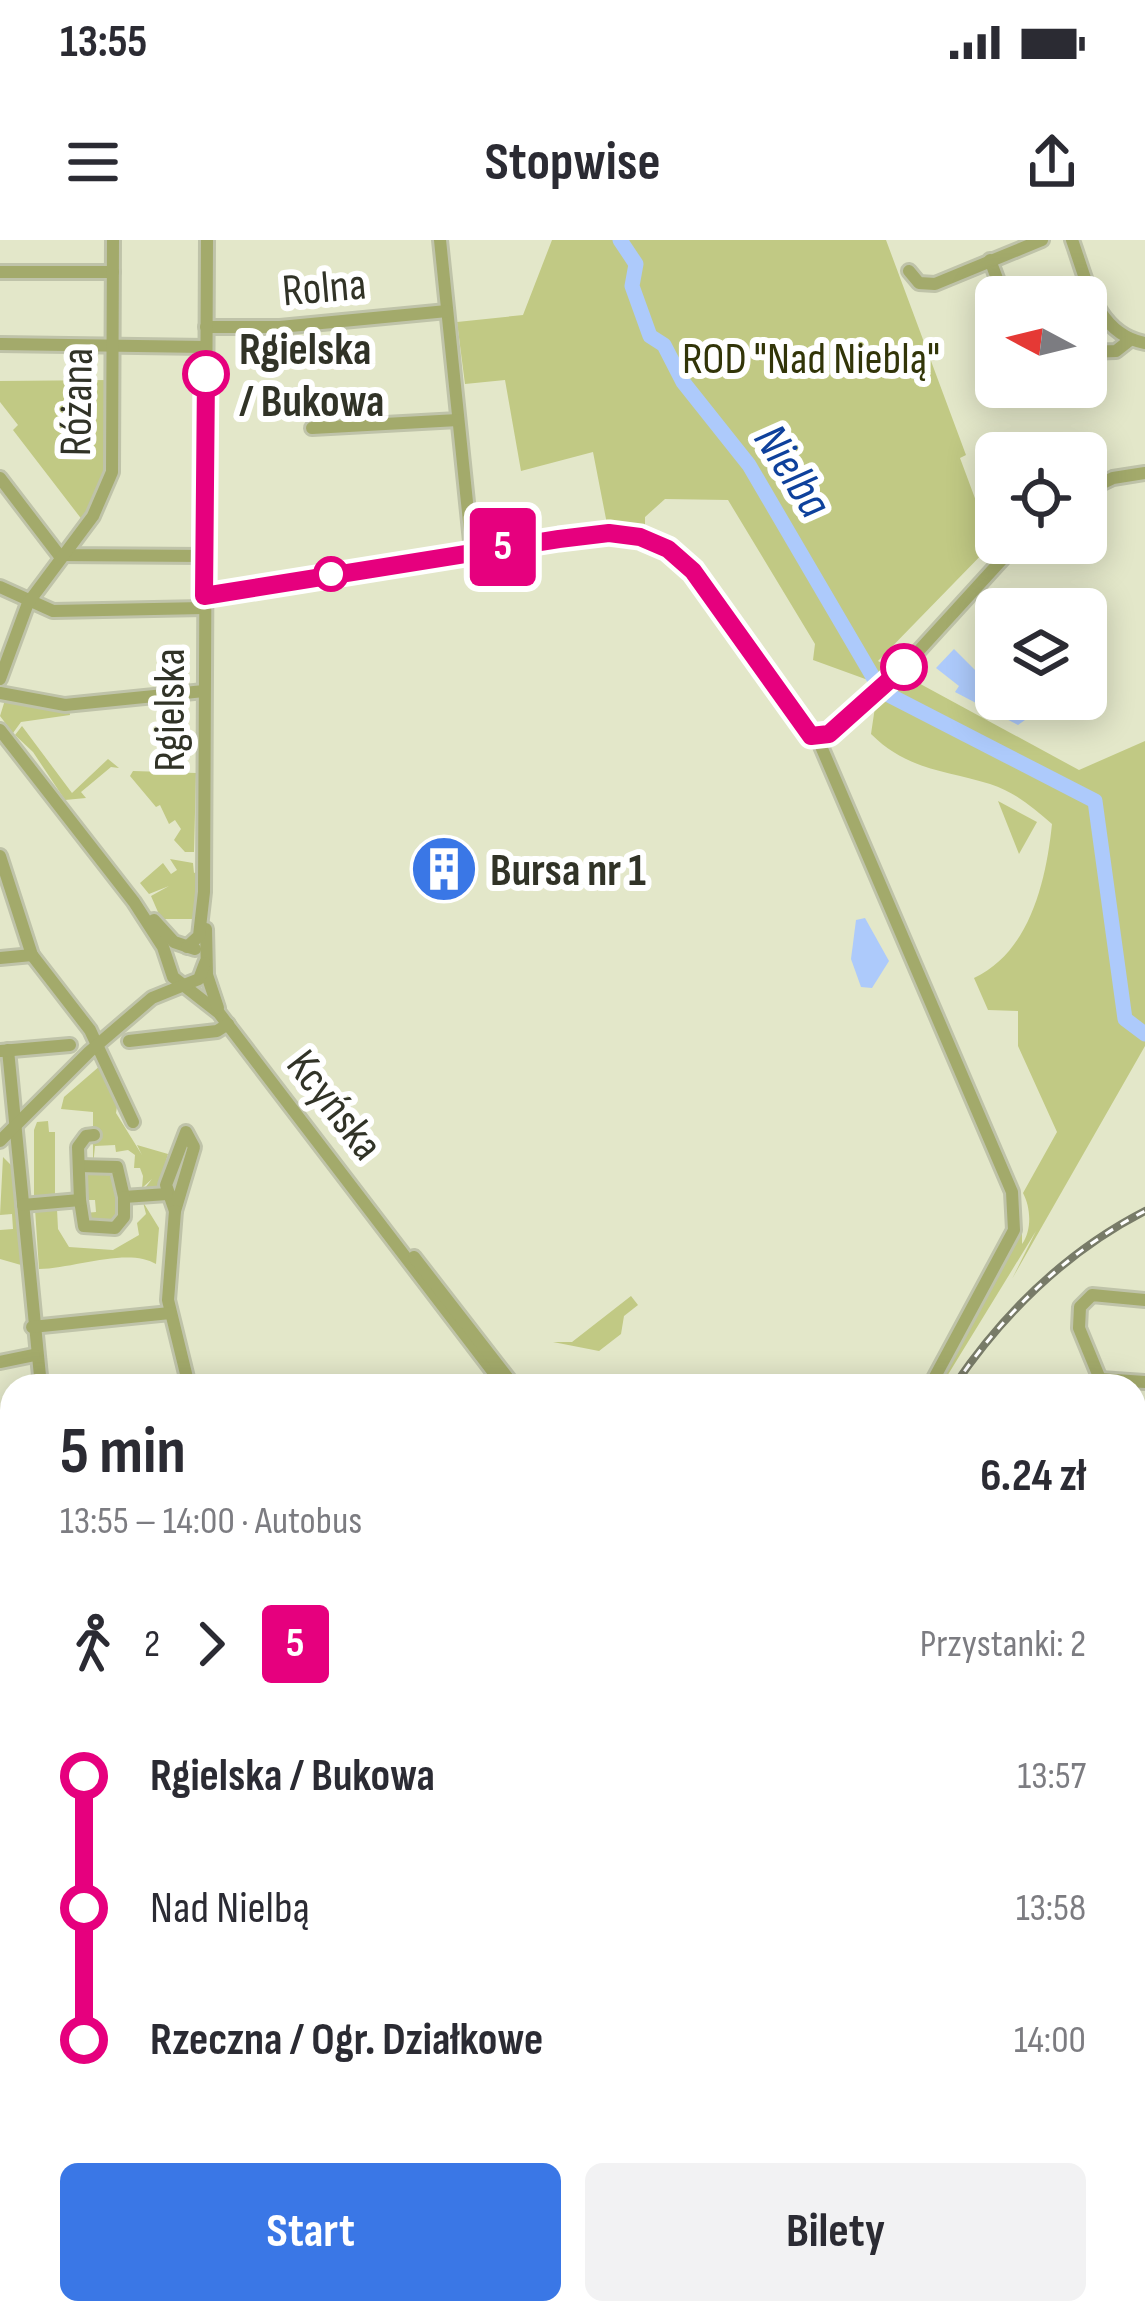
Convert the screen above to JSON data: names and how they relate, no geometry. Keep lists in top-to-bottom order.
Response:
{
  "streets": {
    "street": [
      "Rolna",
      "Różana",
      "Rgielska",
      "Kcyńska"
    ]
  },
  "crossings": [
    ["Rolna", "Rgielska"],
    ["Rgielska", "Kcyńska"]
  ],
  "water": ["Nielba"],
  "parks": ["ROD \"Nad Nieblą\""],
  "places": {
    "other": ["Rgielska / Bukowa"],
    "building": ["Bursa nr 1"]
  },
  "lines": ["bus line 5"],
  "north": "left",
  "page": {
    "status": "13:55",
    "header": "Stopwise",
    "on_map": "5",
    "heading": ["5 min", "13:55 – 14:00 · Autobus", "6.24 zł"],
    "legs": ["2", "5", "Przystanki: 2"],
    "list": [
      {
        "name": "Rgielska / Bukowa",
        "value": "13:57"
      },
      {
        "name": "Nad Nielbą",
        "value": "13:58"
      },
      {
        "name": "Rzeczna / Ogr. Działkowe",
        "value": "14:00"
      }
    ],
    "buttons": ["Start", "Bilety"]
  }
}
